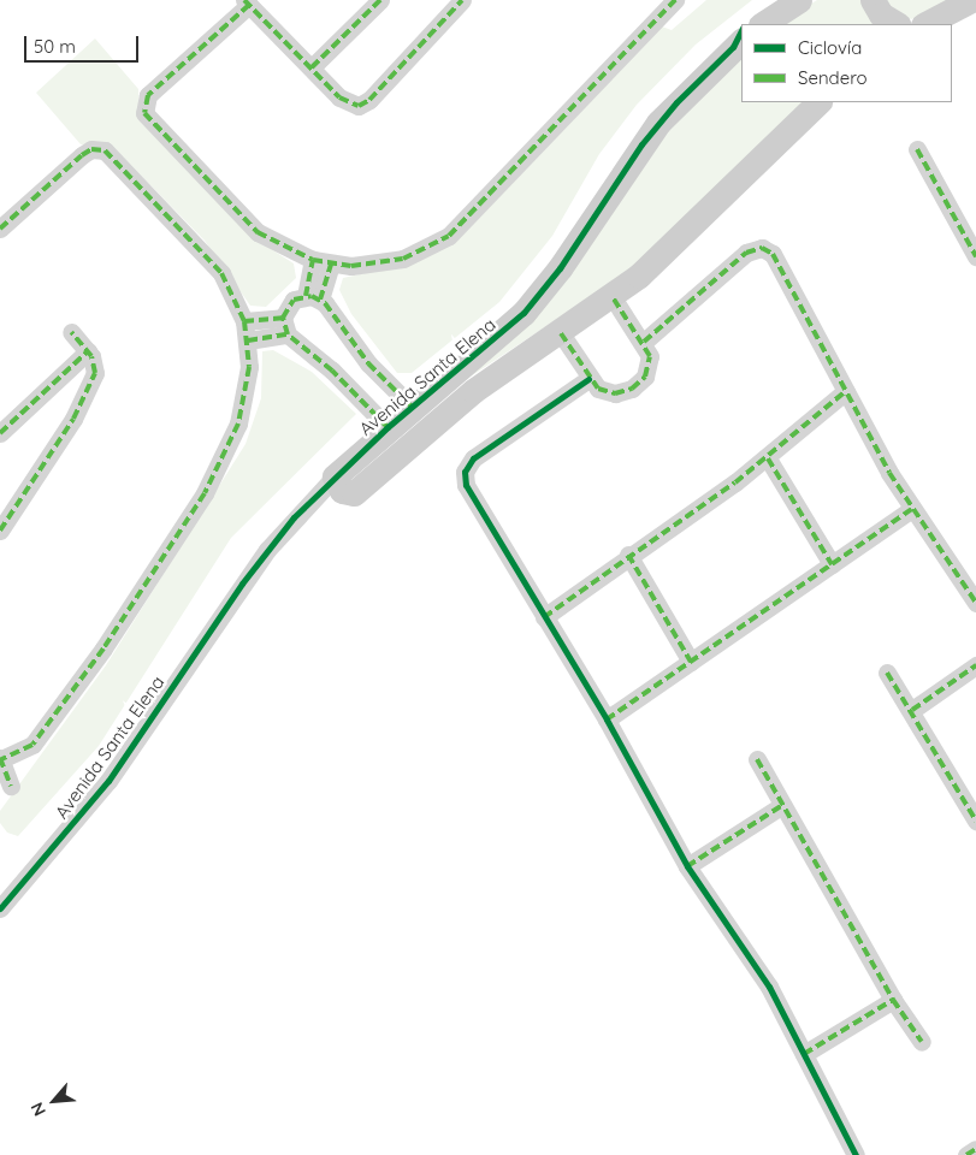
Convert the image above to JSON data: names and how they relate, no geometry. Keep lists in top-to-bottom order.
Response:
{
  "streets": {
    "street": ["Avenida Santa Elena"]
  },
  "legend": ["Ciclovía", "Sendero"],
  "scale_bar": "50 m",
  "north": "bottom left"
}
